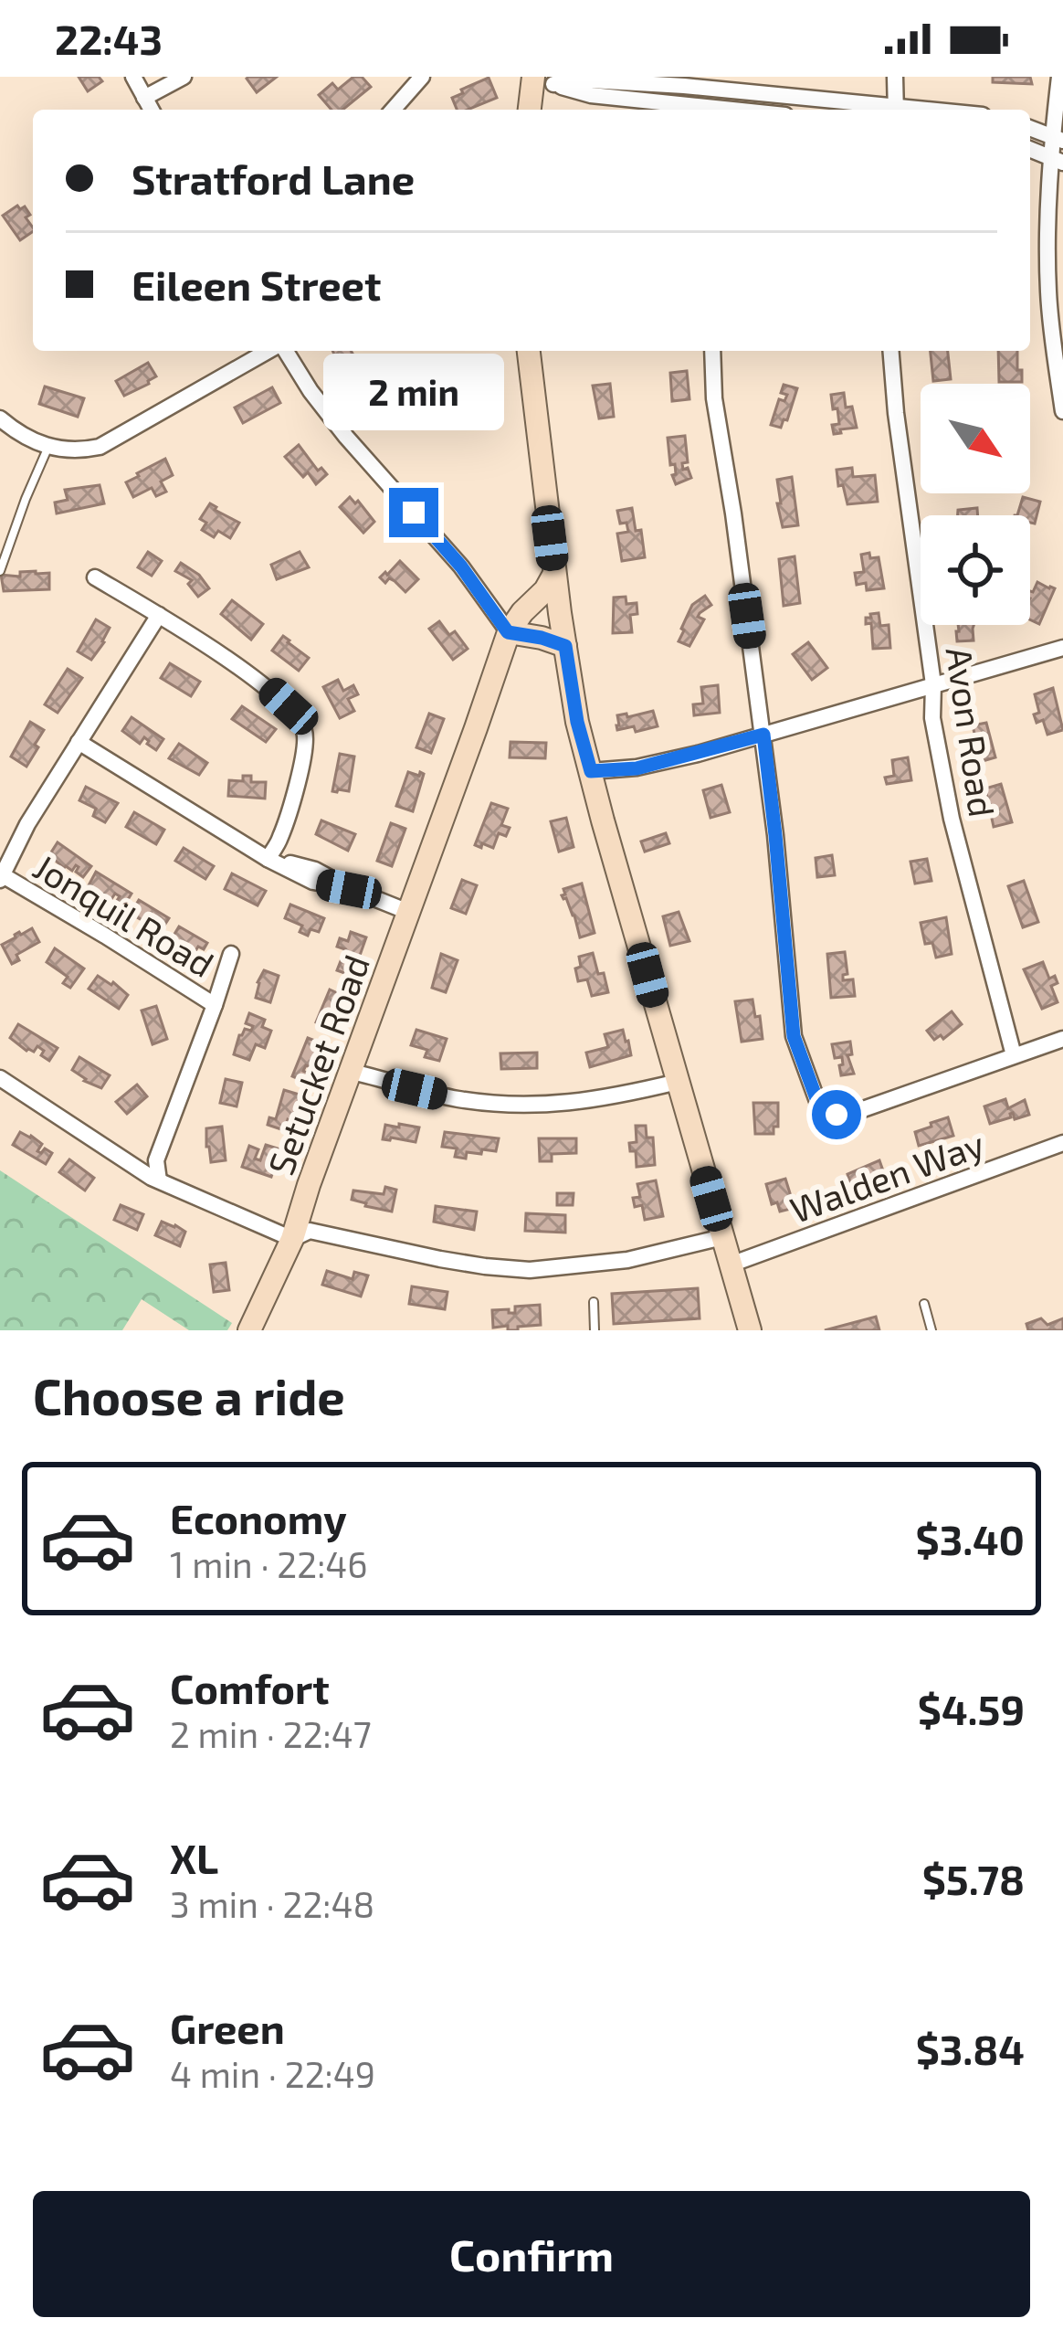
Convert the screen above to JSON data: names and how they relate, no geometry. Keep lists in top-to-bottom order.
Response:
{
  "streets": {
    "main road": ["Setucket Road"],
    "street": ["Avon Road", "Jonquil Road", "Walden Way"]
  },
  "north": "bottom right",
  "page": {
    "status": "22:43",
    "banner": ["Stratford Lane", "Eileen Street"],
    "bubble": "2 min",
    "heading": "Choose a ride",
    "list": [
      {
        "name": "Economy",
        "note": "1 min · 22:46",
        "value": "$3.40"
      },
      {
        "name": "Comfort",
        "note": "2 min · 22:47",
        "value": "$4.59"
      },
      {
        "name": "XL",
        "note": "3 min · 22:48",
        "value": "$5.78"
      },
      {
        "name": "Green",
        "note": "4 min · 22:49",
        "value": "$3.84"
      }
    ],
    "buttons": "Confirm"
  }
}
